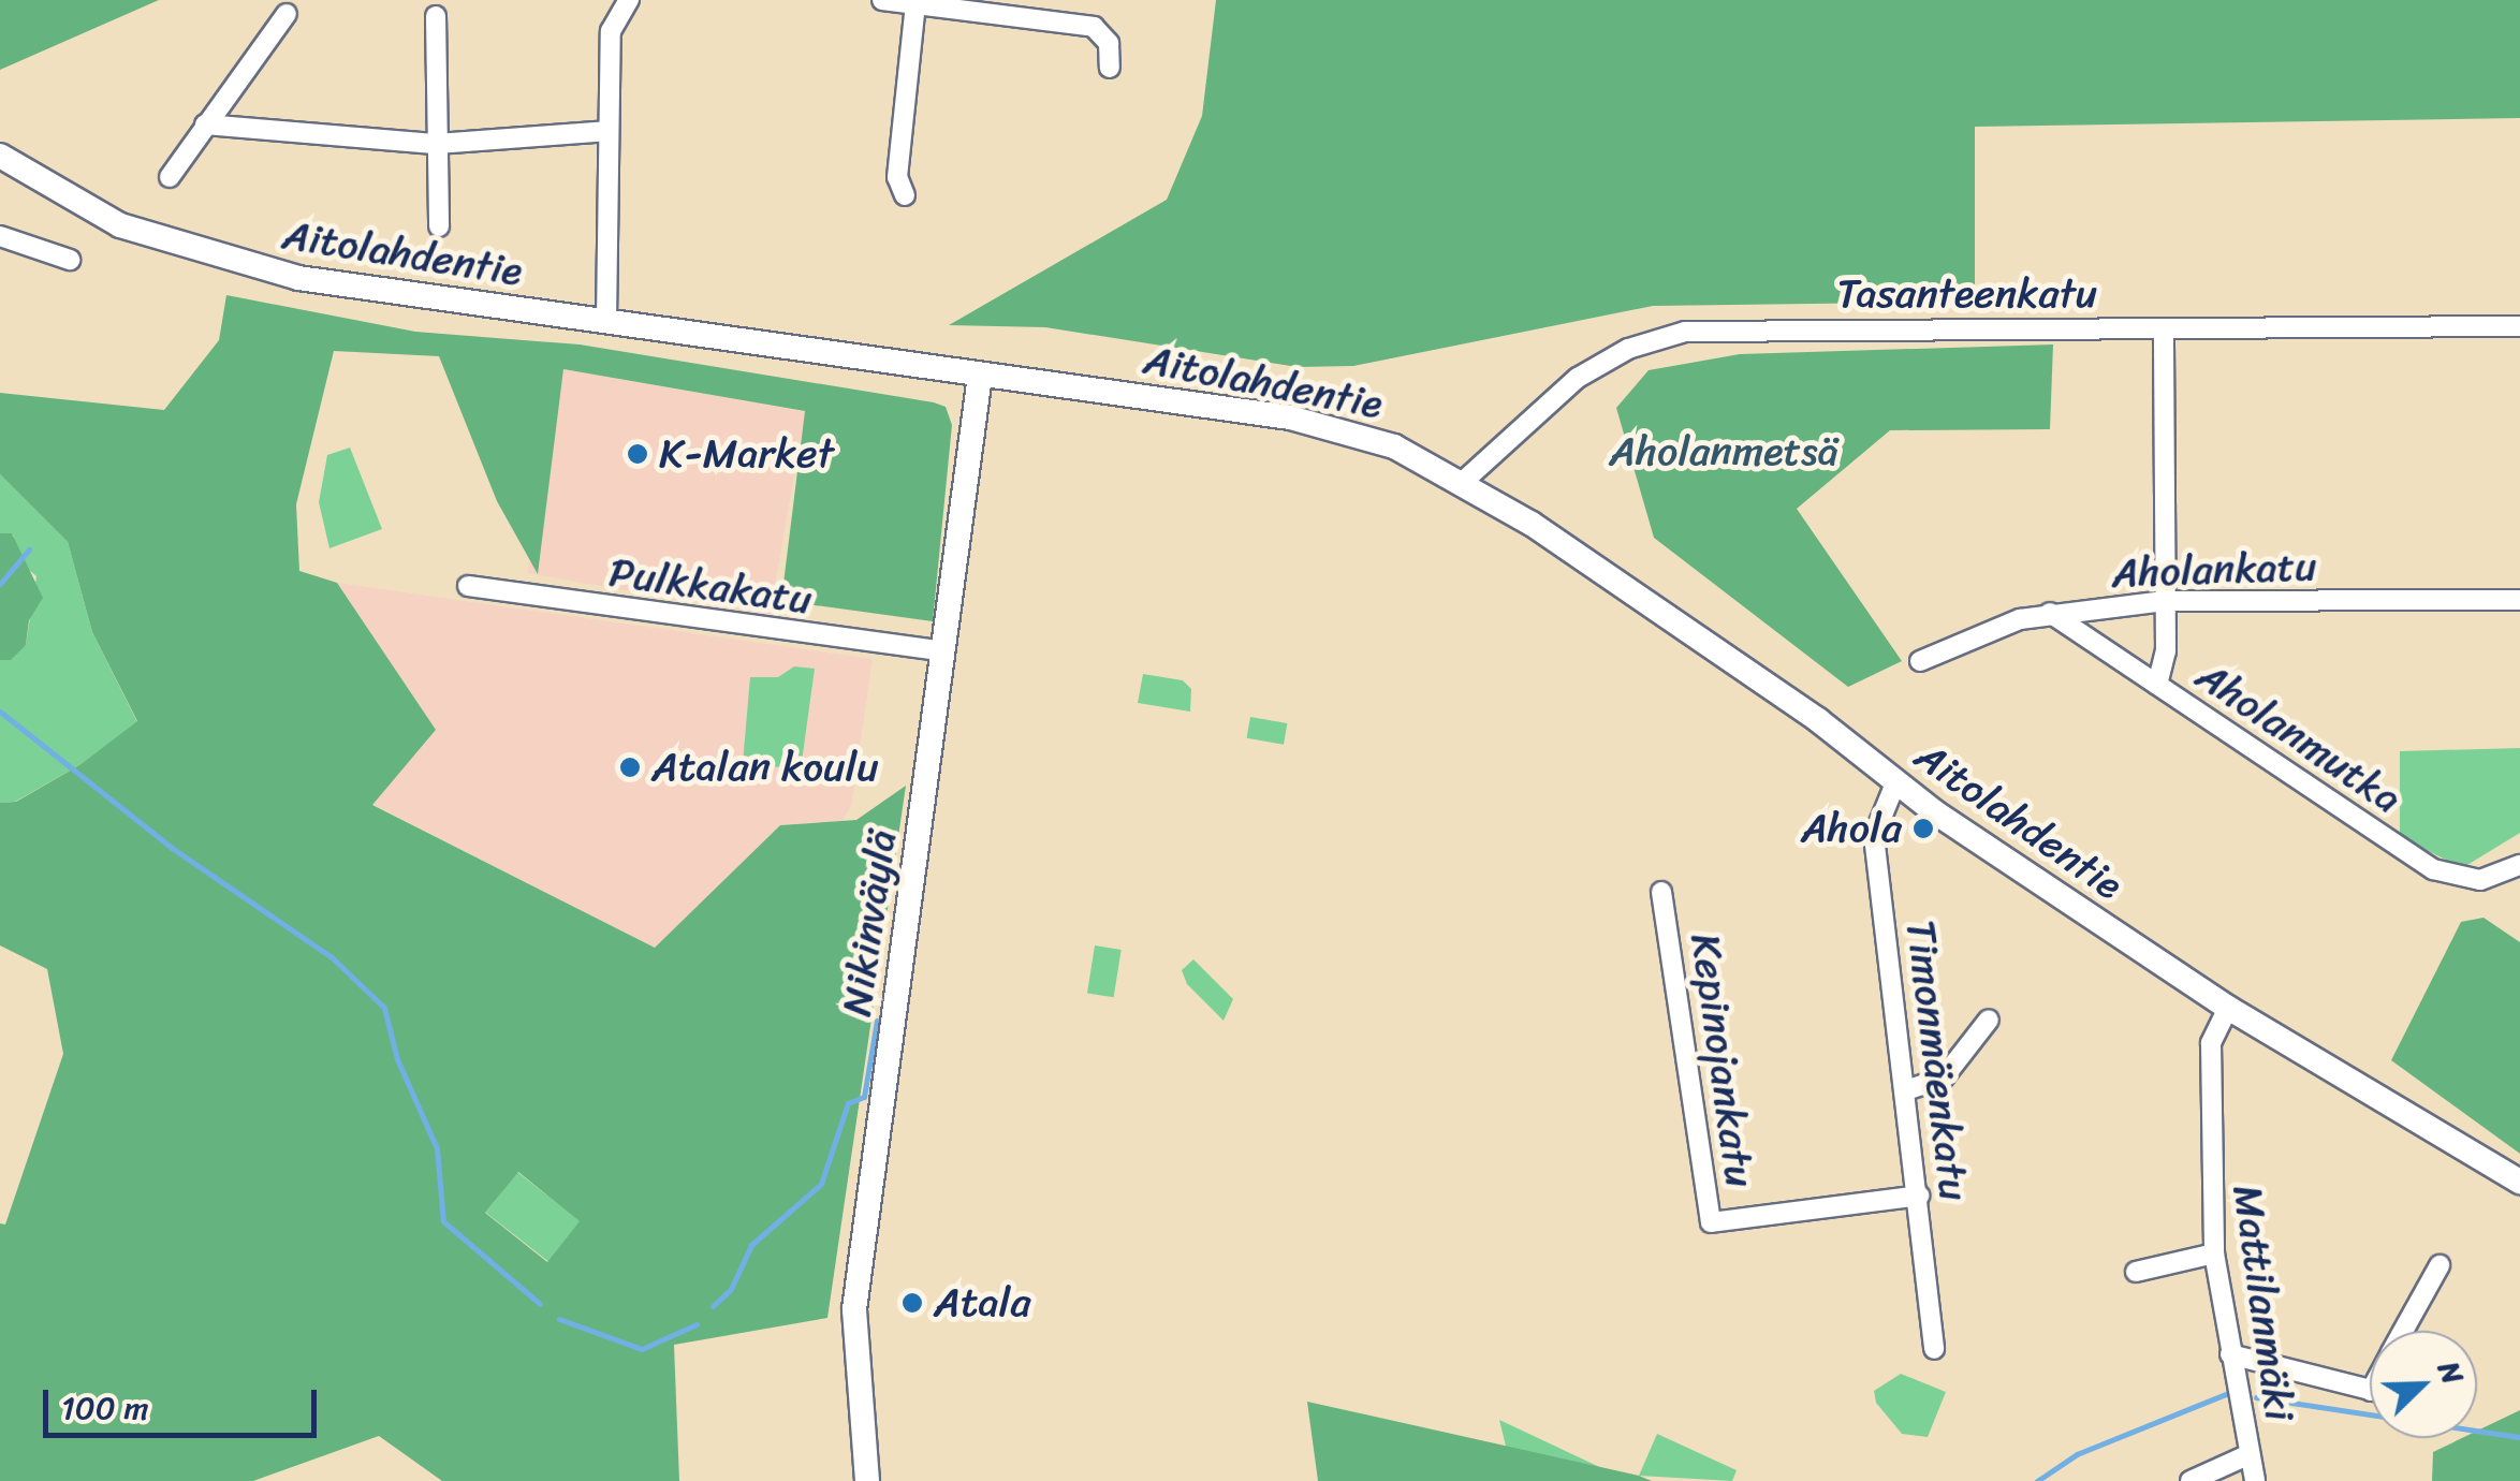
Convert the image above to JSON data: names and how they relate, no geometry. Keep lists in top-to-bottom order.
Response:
{
  "streets": {
    "main road": ["Aitolahdentie", "Nikinväylä"],
    "street": [
      "Tasanteenkatu",
      "Aholankatu",
      "Pulkkakatu",
      "Aholanmutka",
      "Kepinojankatu",
      "Timonmäenkatu",
      "Mattilanmäki"
    ]
  },
  "crossings": [
    ["Aitolahdentie", "Tasanteenkatu"],
    ["Aitolahdentie", "Nikinväylä"],
    ["Aitolahdentie", "Timonmäenkatu"],
    ["Aitolahdentie", "Mattilanmäki"],
    ["Aholankatu", "Aholanmutka"],
    ["Pulkkakatu", "Nikinväylä"],
    ["Kepinojankatu", "Timonmäenkatu"]
  ],
  "parks": ["Aholanmetsä"],
  "places": [
    "K-Market",
    "Atalan koulu",
    "Ahola",
    "Atala"
  ],
  "scale_bar": "100 m",
  "north": "top right"
}
